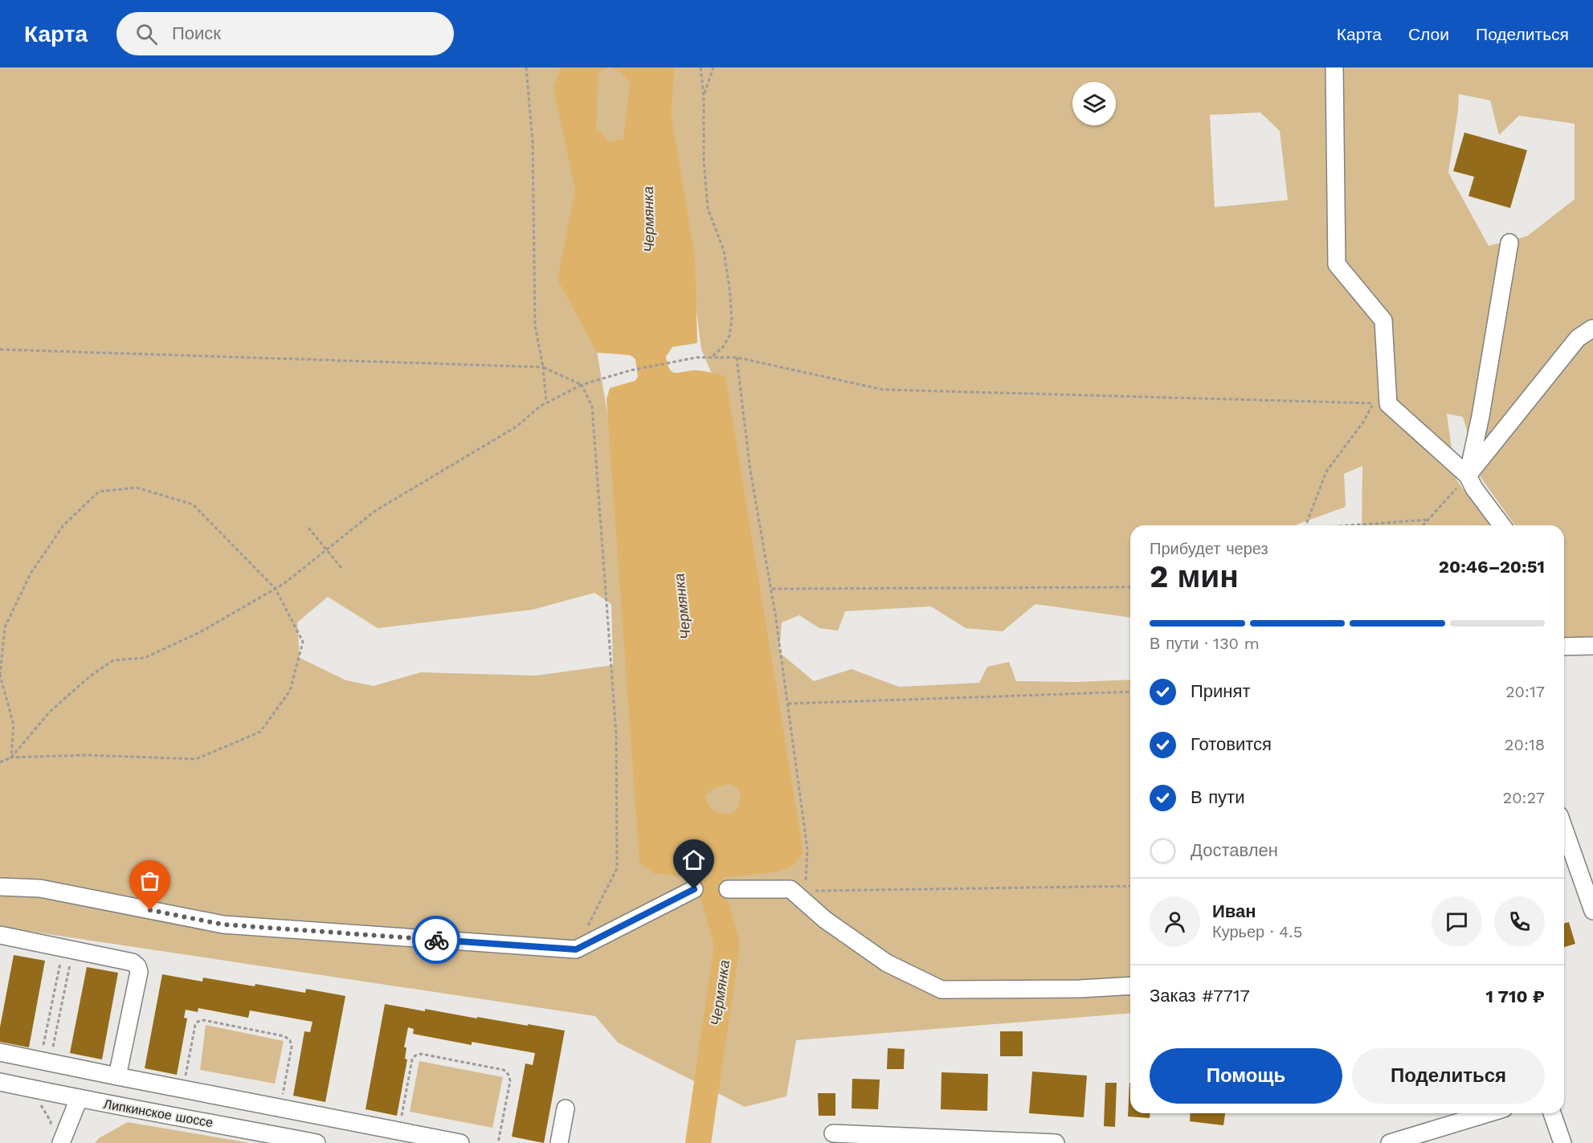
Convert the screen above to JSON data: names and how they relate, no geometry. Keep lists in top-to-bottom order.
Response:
{
  "streets": {
    "street": ["Липкинское шоссе"]
  },
  "water": ["Чермянка"],
  "page": {
    "header": "Карта",
    "search": "Поиск",
    "nav": ["Карта", "Слои", "Поделиться"],
    "heading": ["2 мин", "Прибудет через", "20:46–20:51"],
    "panel": [
      "Иван",
      "Курьер · 4.5",
      "Заказ #7717",
      "1 710 ₽"
    ],
    "bar": "В пути · 130 m",
    "list": [
      ["Принят", "20:17"],
      ["Готовится", "20:18"],
      ["В пути", "20:27"],
      "Доставлен"
    ],
    "buttons": ["Помощь", "Поделиться"]
  }
}
